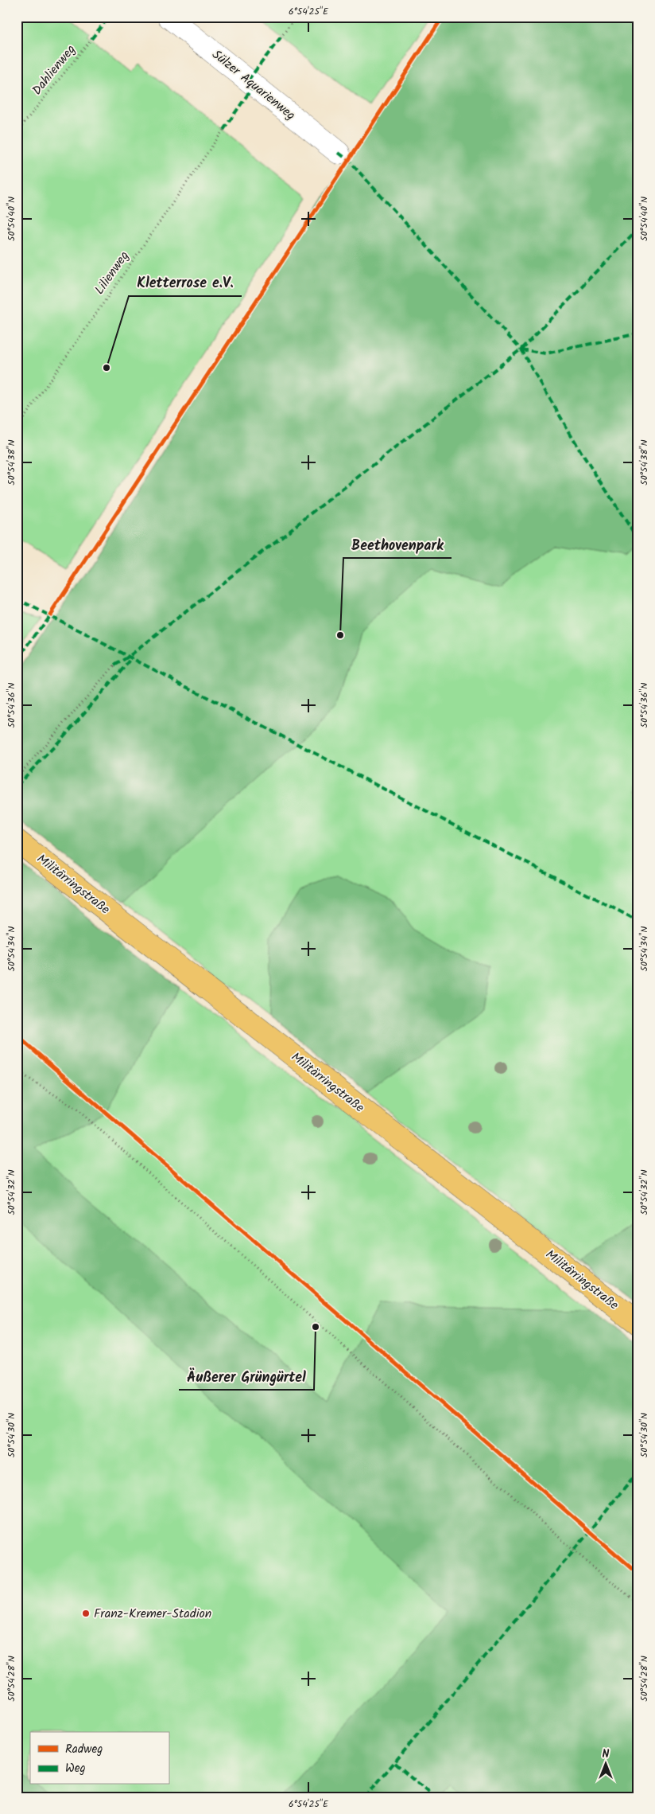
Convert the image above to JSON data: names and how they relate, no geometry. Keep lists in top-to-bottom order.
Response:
{
  "streets": {
    "main road": ["Militärringstraße"],
    "lane": ["Sülzer Aquarienweg"],
    "path": ["Dahlienweg", "Lilienweg"]
  },
  "places": [
    "Kletterrose e.V.",
    "Beethovenpark",
    "Äußerer Grüngürtel",
    "Franz-Kremer-Stadion"
  ],
  "legend": ["Radweg", "Weg"],
  "north": "top",
  "coordinates": [
    "6°54'25\"E",
    "50°54'40\"N",
    "50°54'38\"N",
    "50°54'36\"N",
    "50°54'34\"N",
    "50°54'32\"N",
    "50°54'30\"N",
    "50°54'28\"N"
  ]
}
